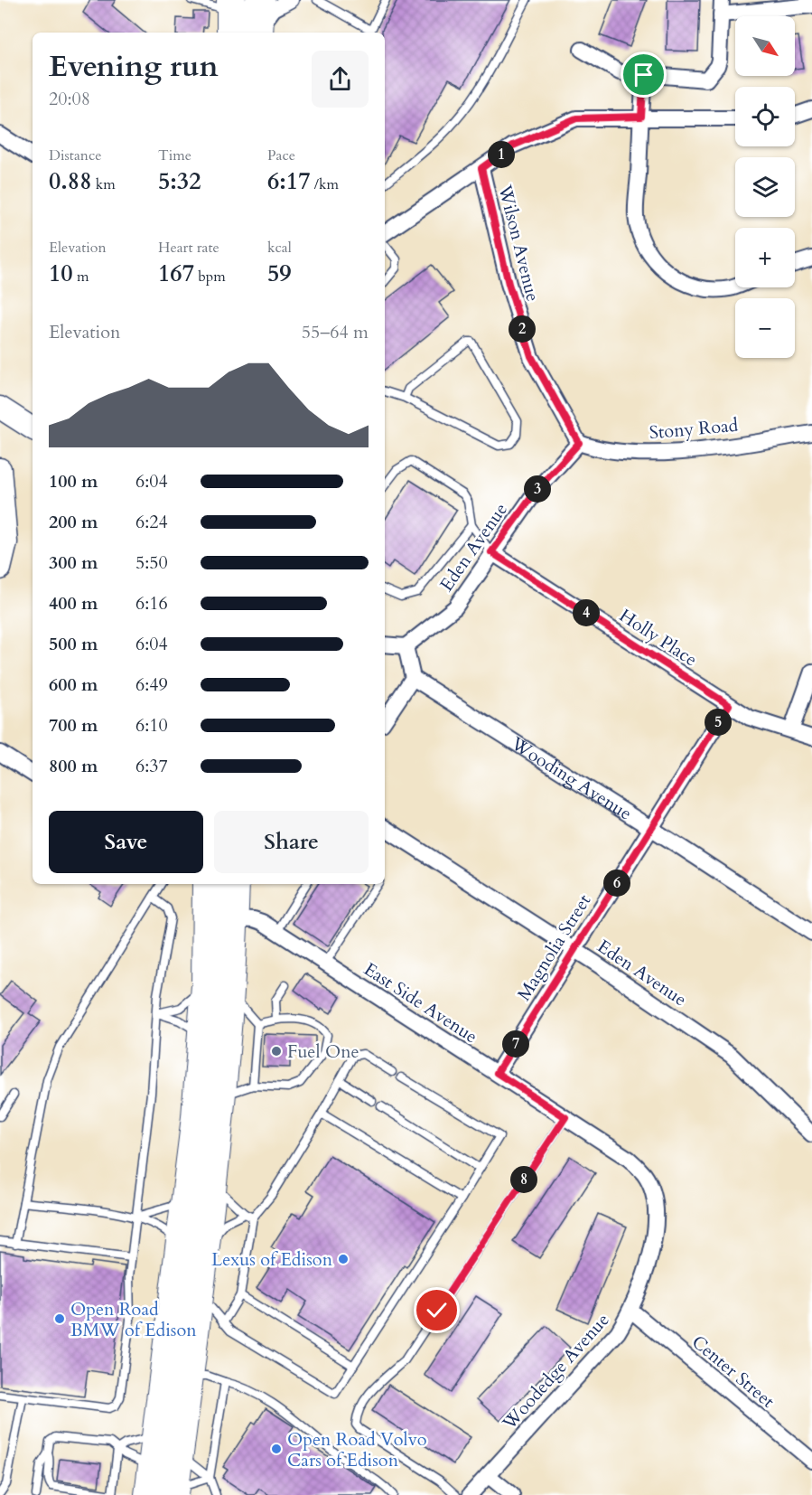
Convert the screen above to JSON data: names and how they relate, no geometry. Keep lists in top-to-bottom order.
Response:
{
  "streets": {
    "street": [
      "Wilson Avenue",
      "Stony Road",
      "Eden Avenue",
      "Holly Place",
      "Wooding Avenue",
      "Magnolia Street",
      "East Side Avenue",
      "Woodedge Avenue",
      "Center Street"
    ]
  },
  "crossings": [
    ["Wilson Avenue", "Stony Road"],
    ["Wilson Avenue", "Eden Avenue"],
    ["Stony Road", "Eden Avenue"],
    ["Eden Avenue", "Holly Place"],
    ["Eden Avenue", "Magnolia Street"],
    ["Holly Place", "Magnolia Street"],
    ["Wooding Avenue", "Magnolia Street"],
    ["Magnolia Street", "East Side Avenue"],
    ["East Side Avenue", "Woodedge Avenue"],
    ["Woodedge Avenue", "Center Street"]
  ],
  "places": [
    "Fuel One",
    "Lexus of Edison",
    "Open Road BMW of Edison",
    "Open Road Volvo Cars of Edison"
  ],
  "north": "bottom right",
  "page": {
    "map_buttons": ["+", "−"],
    "heading": ["Evening run", "20:08"],
    "stats": [
      ["Distance", "0.88 km"],
      ["Time", "5:32"],
      ["Pace", "6:17 /km"],
      ["Elevation", "10 m"],
      ["Heart rate", "167 bpm"],
      ["kcal", "59"]
    ],
    "pins": [
      "1",
      "2",
      "3",
      "4",
      "5",
      "6",
      "7",
      "8"
    ],
    "chart": ["Elevation", "55–64 m"],
    "list": [
      {
        "name": "100 m",
        "note": "6:04"
      },
      {
        "name": "200 m",
        "note": "6:24"
      },
      {
        "name": "300 m",
        "note": "5:50"
      },
      {
        "name": "400 m",
        "note": "6:16"
      },
      {
        "name": "500 m",
        "note": "6:04"
      },
      {
        "name": "600 m",
        "note": "6:49"
      },
      {
        "name": "700 m",
        "note": "6:10"
      },
      {
        "name": "800 m",
        "note": "6:37"
      }
    ],
    "buttons": ["Save", "Share"]
  }
}
